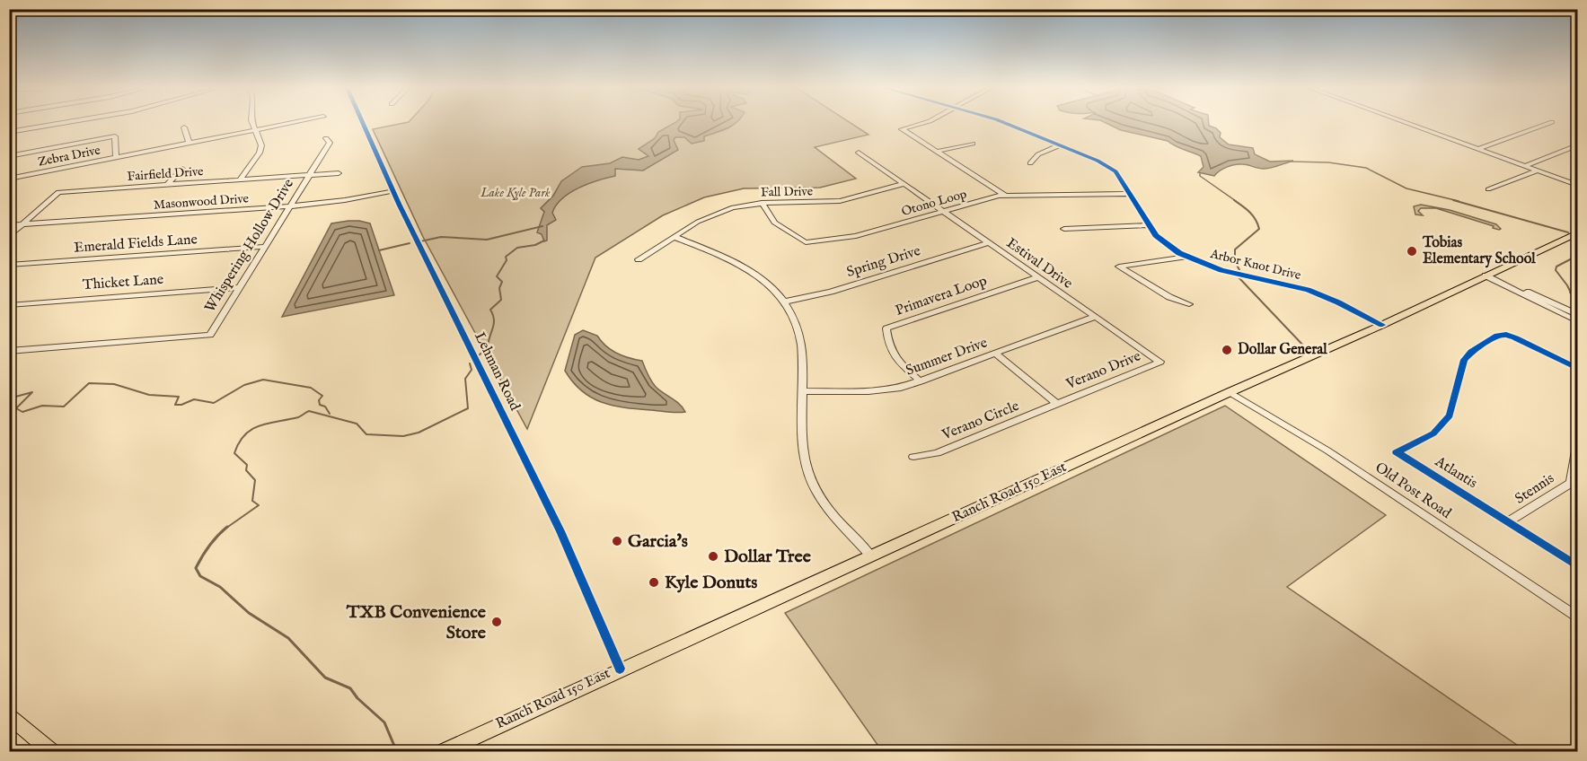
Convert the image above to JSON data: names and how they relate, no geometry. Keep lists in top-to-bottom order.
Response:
{
  "streets": {
    "main road": ["Ranch Road 150 East"],
    "street": [
      "Zebra Drive",
      "Fairfield Drive",
      "Fall Drive",
      "Masonwood Drive",
      "Otono Loop",
      "Emerald Fields Lane",
      "Whispering Hollow Drive",
      "Spring Drive",
      "Estival Drive",
      "Arbor Knot Drive",
      "Thicket Lane",
      "Primavera Loop",
      "Summer Drive",
      "Verano Drive",
      "Lehman Road",
      "Verano Circle",
      "Atlantis",
      "Stennis",
      "Old Post Road"
    ]
  },
  "crossings": [
    ["Fairfield Drive", "Masonwood Drive"],
    ["Fairfield Drive", "Whispering Hollow Drive"],
    ["Fall Drive", "Otono Loop"],
    ["Fall Drive", "Estival Drive"],
    ["Masonwood Drive", "Whispering Hollow Drive"],
    ["Masonwood Drive", "Lehman Road"],
    ["Otono Loop", "Estival Drive"],
    ["Otono Loop", "Arbor Knot Drive"],
    ["Emerald Fields Lane", "Whispering Hollow Drive"],
    ["Whispering Hollow Drive", "Thicket Lane"],
    ["Spring Drive", "Estival Drive"],
    ["Estival Drive", "Primavera Loop"],
    ["Estival Drive", "Summer Drive"],
    ["Estival Drive", "Verano Drive"],
    ["Arbor Knot Drive", "Ranch Road 150 East"],
    ["Primavera Loop", "Summer Drive"],
    ["Verano Drive", "Verano Circle"],
    ["Lehman Road", "Ranch Road 150 East"],
    ["Atlantis", "Stennis"],
    ["Old Post Road", "Ranch Road 150 East"]
  ],
  "parks": ["Lake Kyle Park"],
  "places": [
    "Tobias Elementary School",
    "Dollar General",
    "Garcia's",
    "Dollar Tree",
    "Kyle Donuts",
    "TXB Convenience Store"
  ]
}
